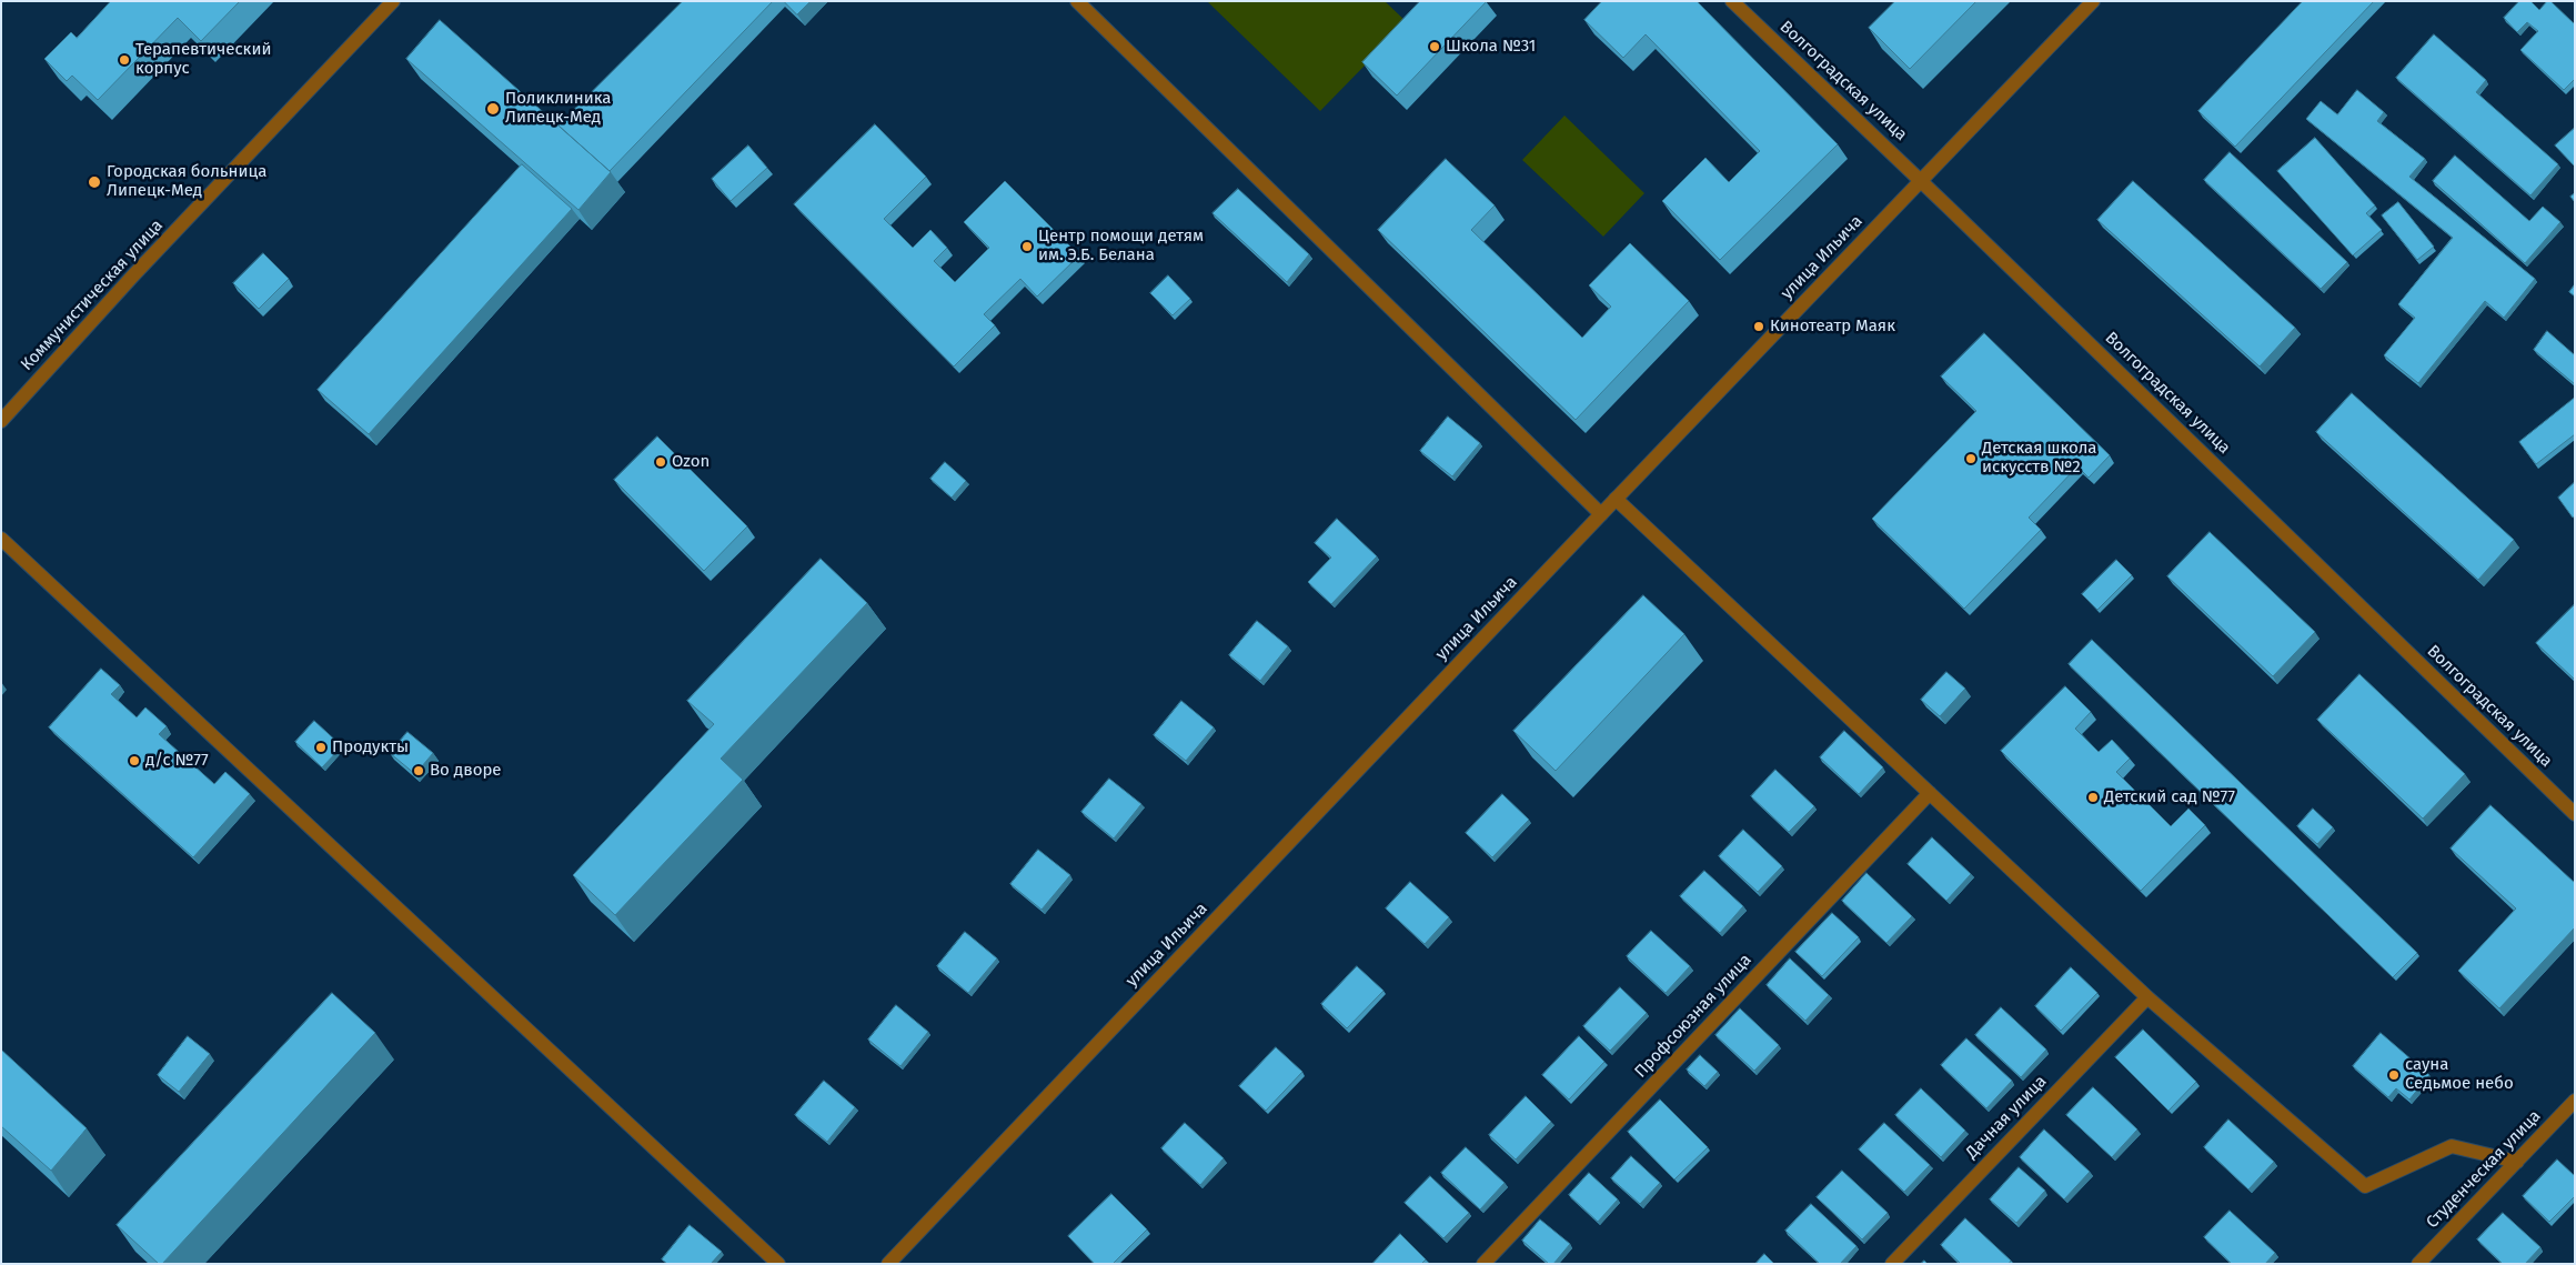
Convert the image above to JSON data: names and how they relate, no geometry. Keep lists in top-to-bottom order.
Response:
{
  "streets": {
    "street": [
      "Волгоградская улица",
      "улица Ильича",
      "Коммунистическая улица",
      "Профсоюзная улица",
      "Дачная улица",
      "Студенческая улица"
    ]
  },
  "crossings": [
    ["Волгоградская улица", "улица Ильича"]
  ],
  "places": [
    "Школа №31",
    "Терапевтический корпус",
    "Поликлиника Липецк-Мед",
    "Городская больница Липецк-Мед",
    "Центр помощи детям им. Э.Б. Белана",
    "Кинотеатр Маяк",
    "Детская школа искусств №2",
    "Ozon",
    "Продукты",
    "д/с №77",
    "Во дворе",
    "Детский сад №77",
    "сауна Седьмое небо"
  ]
}
